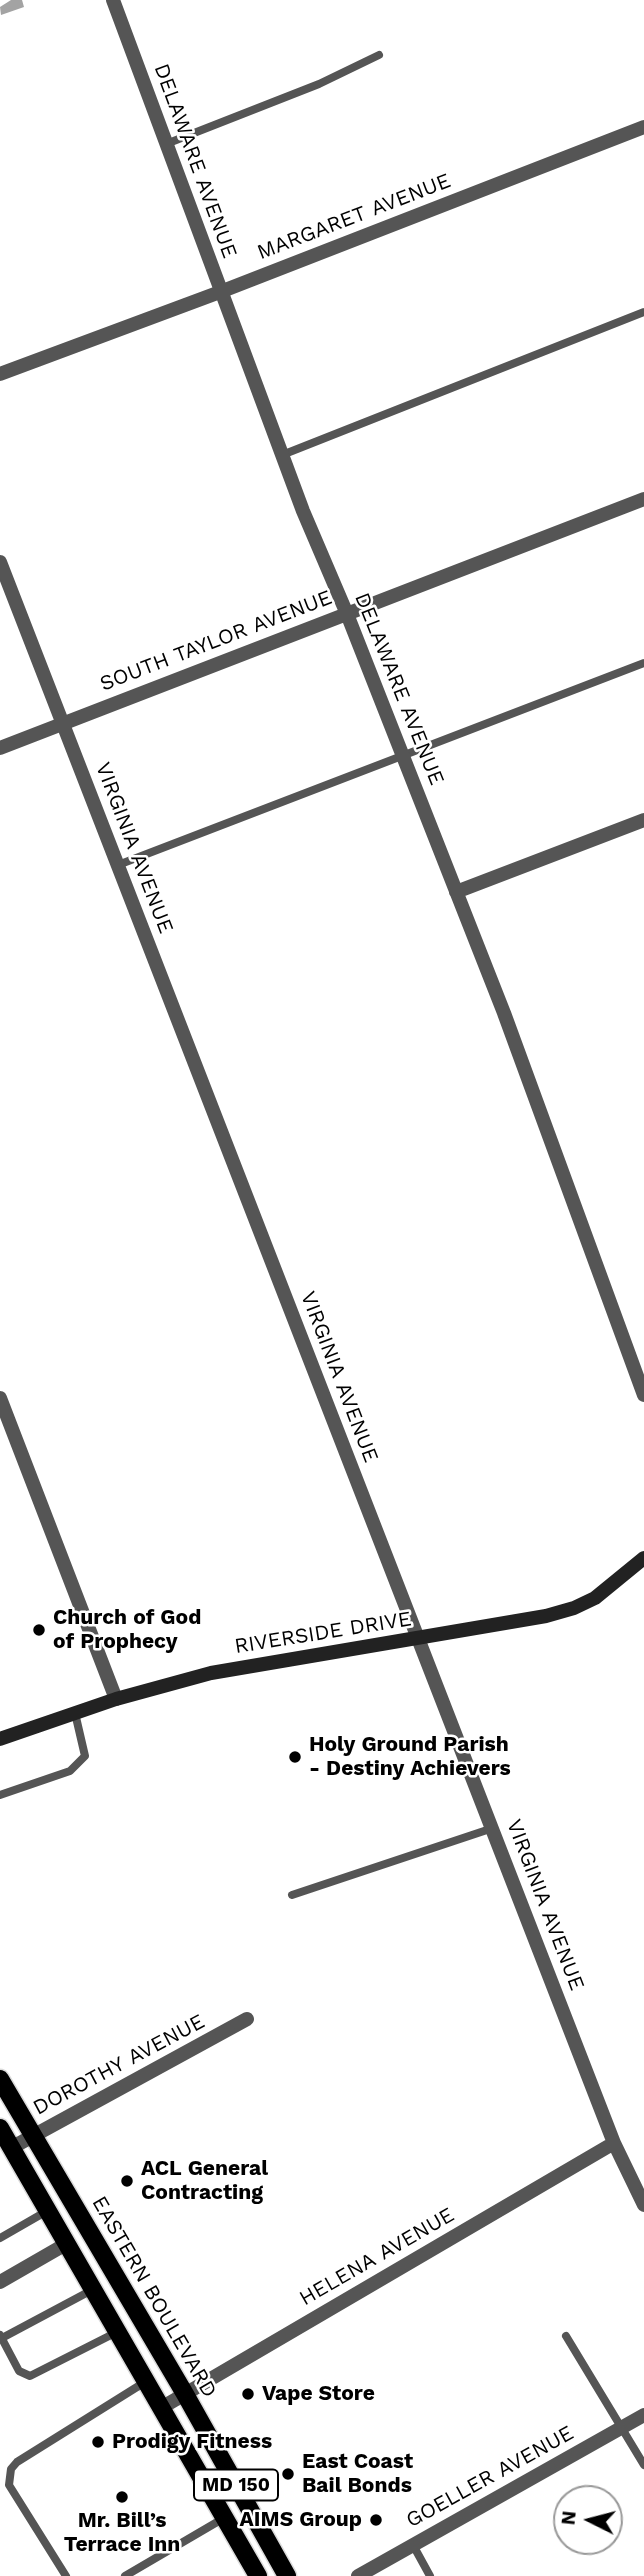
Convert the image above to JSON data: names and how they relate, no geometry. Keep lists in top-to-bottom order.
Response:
{
  "streets": {
    "main road": ["EASTERN BOULEVARD", "MD 150"],
    "street": [
      "DELAWARE AVENUE",
      "MARGARET AVENUE",
      "SOUTH TAYLOR AVENUE",
      "VIRGINIA AVENUE",
      "RIVERSIDE DRIVE",
      "DOROTHY AVENUE",
      "HELENA AVENUE",
      "GOELLER AVENUE"
    ]
  },
  "crossings": [
    ["DELAWARE AVENUE", "MARGARET AVENUE"],
    ["DELAWARE AVENUE", "SOUTH TAYLOR AVENUE"],
    ["SOUTH TAYLOR AVENUE", "VIRGINIA AVENUE"],
    ["VIRGINIA AVENUE", "RIVERSIDE DRIVE"],
    ["VIRGINIA AVENUE", "HELENA AVENUE"],
    ["DOROTHY AVENUE", "EASTERN BOULEVARD"],
    ["DOROTHY AVENUE", "MD 150"],
    ["HELENA AVENUE", "EASTERN BOULEVARD"],
    ["HELENA AVENUE", "MD 150"]
  ],
  "places": [
    "Church of God of Prophecy",
    "Holy Ground Parish - Destiny Achievers",
    "ACL General Contracting",
    "Vape Store",
    "Prodigy Fitness",
    "East Coast Bail Bonds",
    "Mr. Bill’s Terrace Inn",
    "AIMS Group"
  ],
  "north": "left"
}
